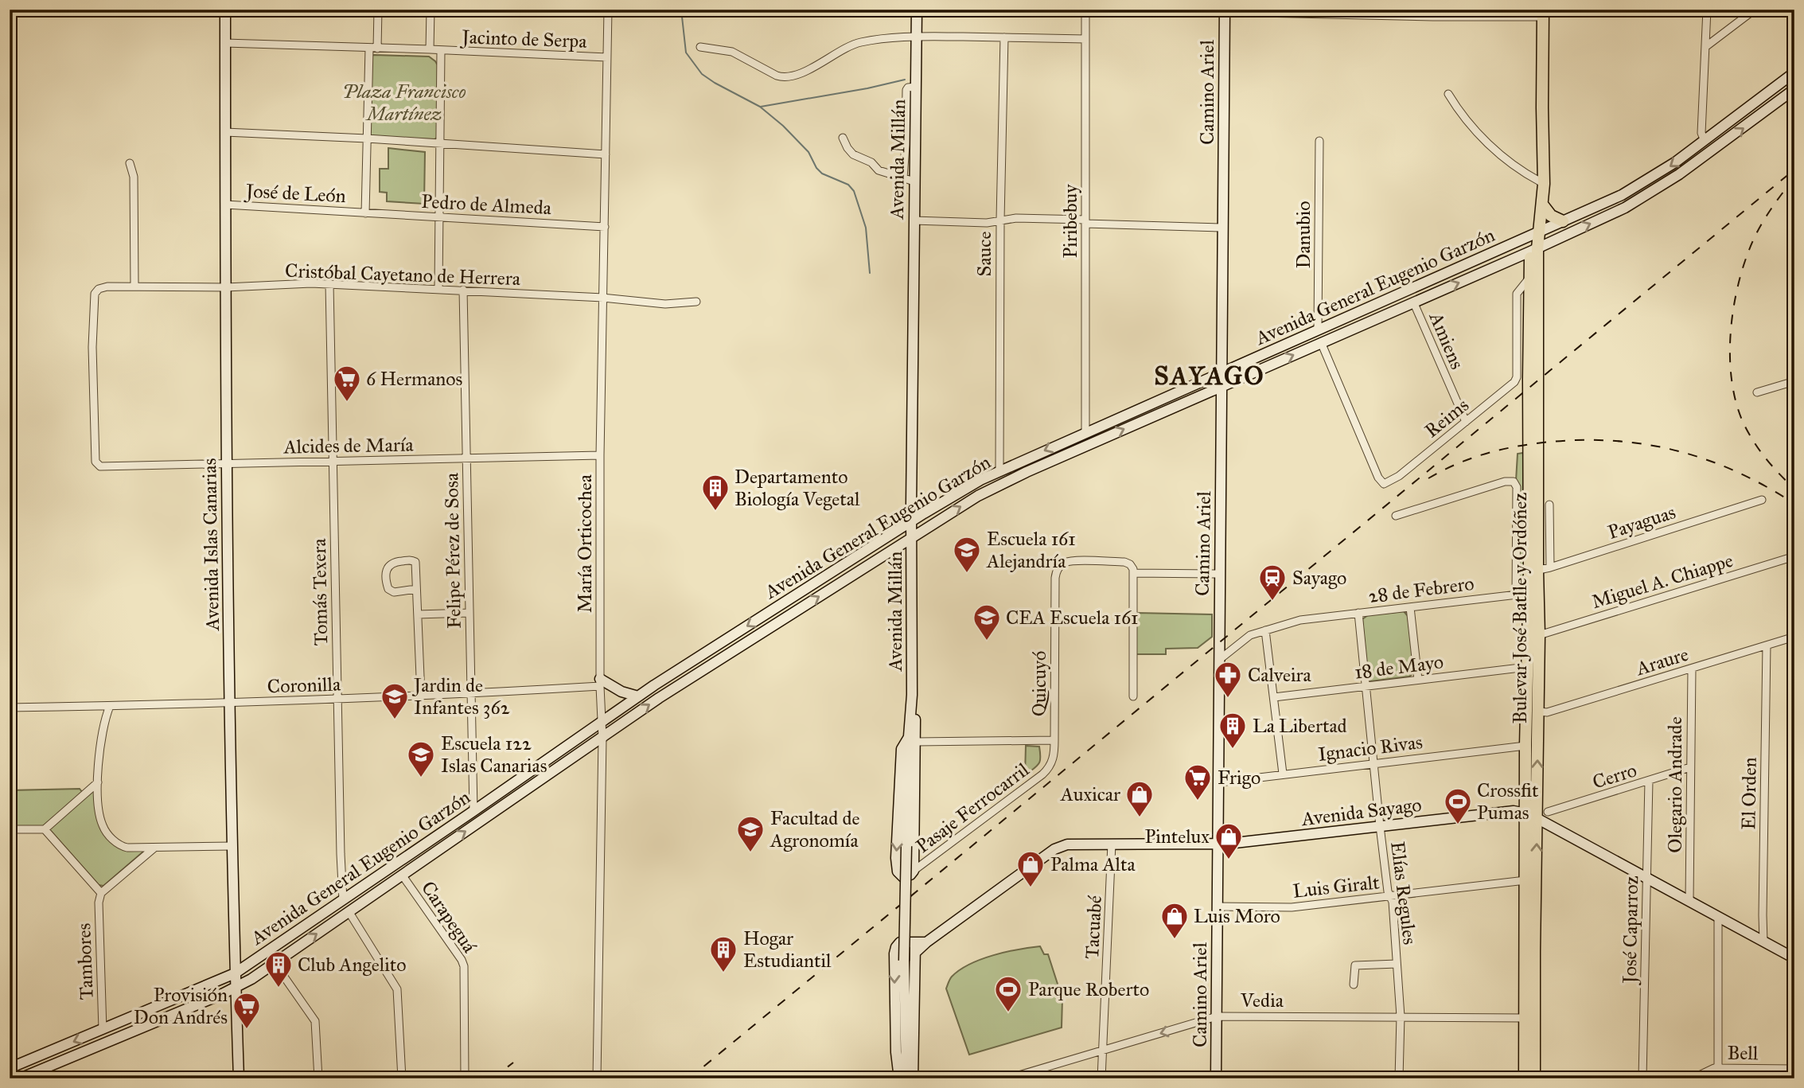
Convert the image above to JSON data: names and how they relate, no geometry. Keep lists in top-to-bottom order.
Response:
{
  "streets": {
    "main road": [
      "Camino Ariel",
      "Avenida Millán",
      "Avenida General Eugenio Garzón",
      "Avenida Islas Canarias",
      "Bulevar José Batlle y Ordóñez",
      "Avenida Sayago"
    ],
    "street": [
      "Jacinto de Serpa",
      "José de León",
      "Pedro de Almeda",
      "Piribebuy",
      "Danubio",
      "Sauce",
      "Cristóbal Cayetano de Herrera",
      "Amiens",
      "Reims",
      "Alcides de María",
      "Payaguas",
      "María Orticochea",
      "Felipe Pérez de Sosa",
      "Miguel A. Chiappe",
      "28 de Febrero",
      "Tomás Texera",
      "Araure",
      "18 de Mayo",
      "Quicuyó",
      "Coronilla",
      "Ignacio Rivas",
      "Cerro",
      "Olegario Andrade",
      "El Orden",
      "Pasaje Ferrocarril",
      "Luis Giralt",
      "Elías Regules",
      "Carapeguá",
      "Tacuabé",
      "José Caparroz",
      "Tambores",
      "Vedia",
      "Bell"
    ]
  },
  "crossings": [
    ["Jacinto de Serpa", "María Orticochea"],
    ["Jacinto de Serpa", "Avenida Islas Canarias"],
    ["Camino Ariel", "Avenida General Eugenio Garzón"],
    ["Camino Ariel", "28 de Febrero"],
    ["Camino Ariel", "Quicuyó"],
    ["Camino Ariel", "Ignacio Rivas"],
    ["Camino Ariel", "Avenida Sayago"],
    ["Camino Ariel", "Luis Giralt"],
    ["Camino Ariel", "Vedia"],
    ["Avenida Millán", "Avenida General Eugenio Garzón"],
    ["José de León", "Pedro de Almeda"],
    ["José de León", "Avenida Islas Canarias"],
    ["Pedro de Almeda", "María Orticochea"],
    ["Piribebuy", "Avenida General Eugenio Garzón"],
    ["Danubio", "Avenida General Eugenio Garzón"],
    ["Sauce", "Avenida General Eugenio Garzón"],
    ["Cristóbal Cayetano de Herrera", "Alcides de María"],
    ["Cristóbal Cayetano de Herrera", "María Orticochea"],
    ["Cristóbal Cayetano de Herrera", "Avenida Islas Canarias"],
    ["Cristóbal Cayetano de Herrera", "Felipe Pérez de Sosa"],
    ["Cristóbal Cayetano de Herrera", "Tomás Texera"],
    ["Avenida General Eugenio Garzón", "Amiens"],
    ["Avenida General Eugenio Garzón", "Reims"],
    ["Avenida General Eugenio Garzón", "María Orticochea"],
    ["Avenida General Eugenio Garzón", "Avenida Islas Canarias"],
    ["Avenida General Eugenio Garzón", "Felipe Pérez de Sosa"],
    ["Avenida General Eugenio Garzón", "Tomás Texera"],
    ["Avenida General Eugenio Garzón", "Bulevar José Batlle y Ordóñez"],
    ["Avenida General Eugenio Garzón", "Carapeguá"],
    ["Avenida General Eugenio Garzón", "Tambores"],
    ["Amiens", "Reims"],
    ["Reims", "Bulevar José Batlle y Ordóñez"],
    ["Alcides de María", "María Orticochea"],
    ["Alcides de María", "Avenida Islas Canarias"],
    ["Alcides de María", "Felipe Pérez de Sosa"],
    ["Alcides de María", "Tomás Texera"],
    ["Payaguas", "Bulevar José Batlle y Ordóñez"],
    ["María Orticochea", "Coronilla"],
    ["Avenida Islas Canarias", "Coronilla"],
    ["Felipe Pérez de Sosa", "Coronilla"],
    ["Miguel A. Chiappe", "Bulevar José Batlle y Ordóñez"],
    ["28 de Febrero", "Bulevar José Batlle y Ordóñez"],
    ["28 de Febrero", "Elías Regules"],
    ["Tomás Texera", "Coronilla"],
    ["Bulevar José Batlle y Ordóñez", "Araure"],
    ["Bulevar José Batlle y Ordóñez", "18 de Mayo"],
    ["Bulevar José Batlle y Ordóñez", "Ignacio Rivas"],
    ["Bulevar José Batlle y Ordóñez", "Avenida Sayago"],
    ["Bulevar José Batlle y Ordóñez", "Luis Giralt"],
    ["Bulevar José Batlle y Ordóñez", "Vedia"],
    ["Araure", "Olegario Andrade"],
    ["Araure", "El Orden"],
    ["18 de Mayo", "Elías Regules"],
    ["Quicuyó", "Pasaje Ferrocarril"],
    ["Ignacio Rivas", "Elías Regules"],
    ["Cerro", "Olegario Andrade"],
    ["Cerro", "José Caparroz"],
    ["Olegario Andrade", "Avenida Sayago"],
    ["El Orden", "Avenida Sayago"],
    ["Avenida Sayago", "Elías Regules"],
    ["Avenida Sayago", "Tacuabé"],
    ["Avenida Sayago", "José Caparroz"],
    ["Luis Giralt", "Elías Regules"],
    ["Elías Regules", "Vedia"],
    ["Tacuabé", "Vedia"]
  ],
  "districts": ["SAYAGO"],
  "parks": ["Plaza Francisco Martínez"],
  "places": {
    "supermarket": ["6 Hermanos", "Frigo", "Provisión Don Andrés"],
    "building": [
      "Departamento Biología Vegetal",
      "La Libertad",
      "Hogar Estudiantil",
      "Club Angelito"
    ],
    "school or university": [
      "Escuela 161 Alejandría",
      "CEA Escuela 161",
      "Jardin de Infantes 362",
      "Escuela 122 Islas Canarias",
      "Facultad de Agronomía"
    ],
    "station": ["Sayago"],
    "pharmacy": ["Calveira"],
    "shop": [
      "Auxicar",
      "Pintelux",
      "Palma Alta",
      "Luis Moro"
    ],
    "sports": ["Crossfit Pumas", "Parque Roberto"]
  }
}
